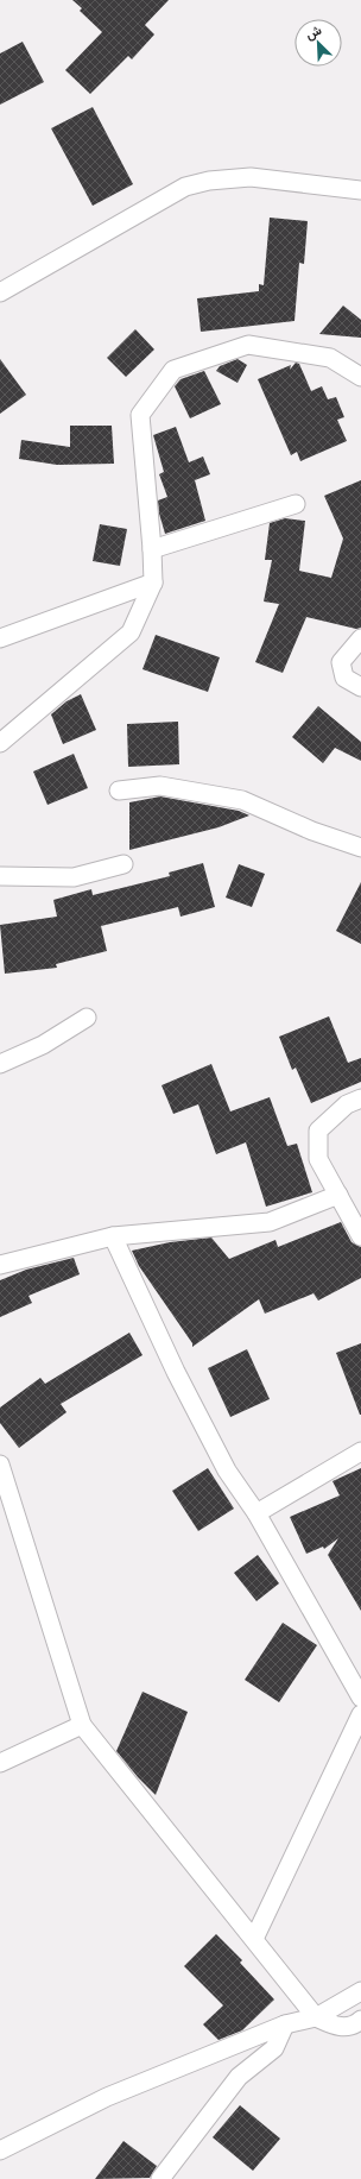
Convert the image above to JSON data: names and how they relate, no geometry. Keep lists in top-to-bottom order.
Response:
{
  "north": "top left"
}
